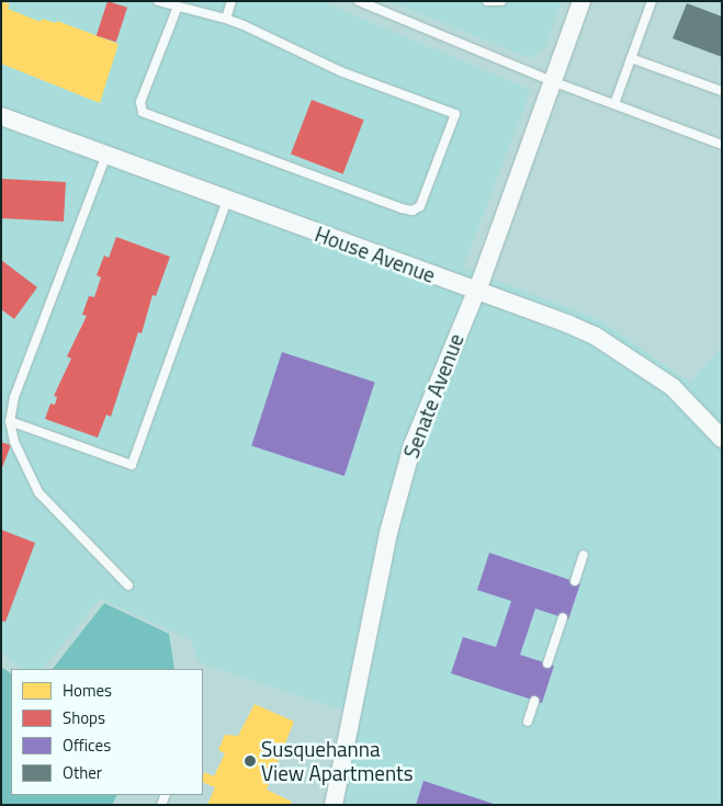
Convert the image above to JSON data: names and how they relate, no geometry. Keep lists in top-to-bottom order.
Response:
{
  "streets": {
    "street": ["House Avenue", "Senate Avenue"]
  },
  "crossings": [
    ["House Avenue", "Senate Avenue"]
  ],
  "places": ["Susquehanna View Apartments"],
  "legend": [
    "Homes",
    "Shops",
    "Offices",
    "Other"
  ]
}
